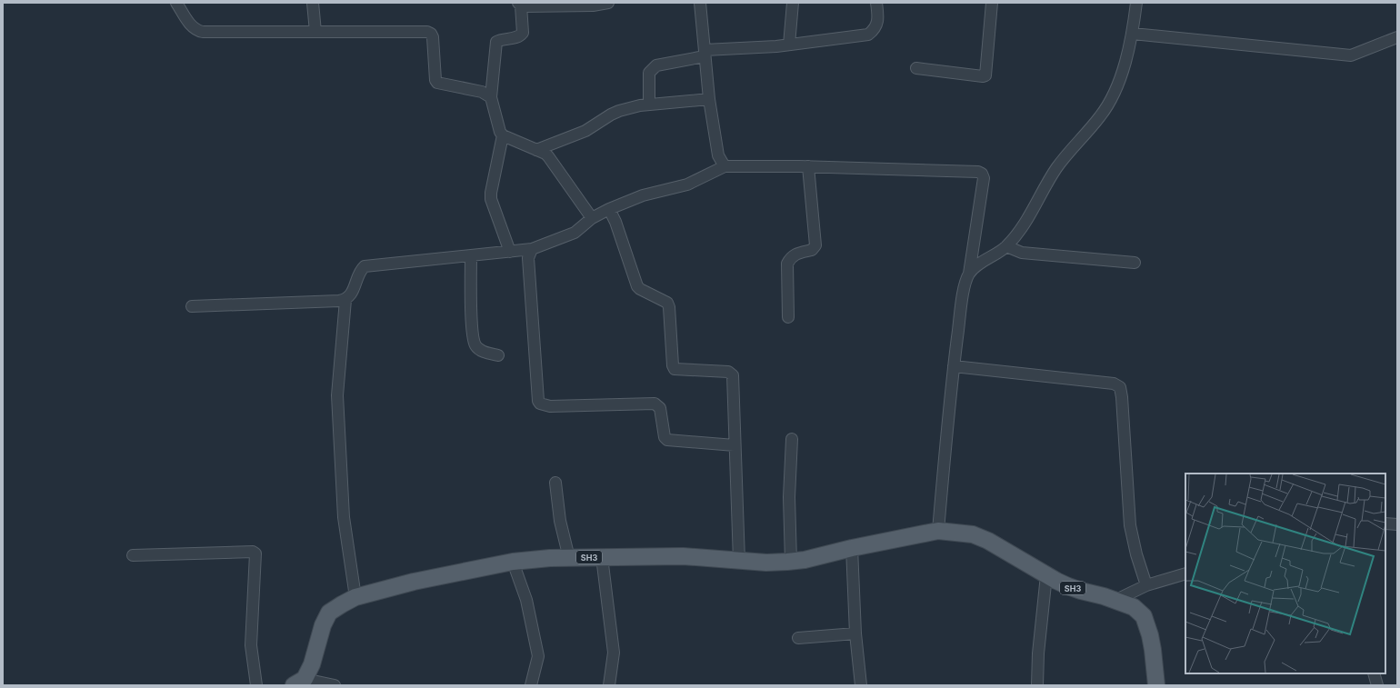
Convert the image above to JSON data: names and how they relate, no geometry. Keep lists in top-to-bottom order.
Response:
{
  "streets": {
    "main road": ["SH3"]
  }
}
